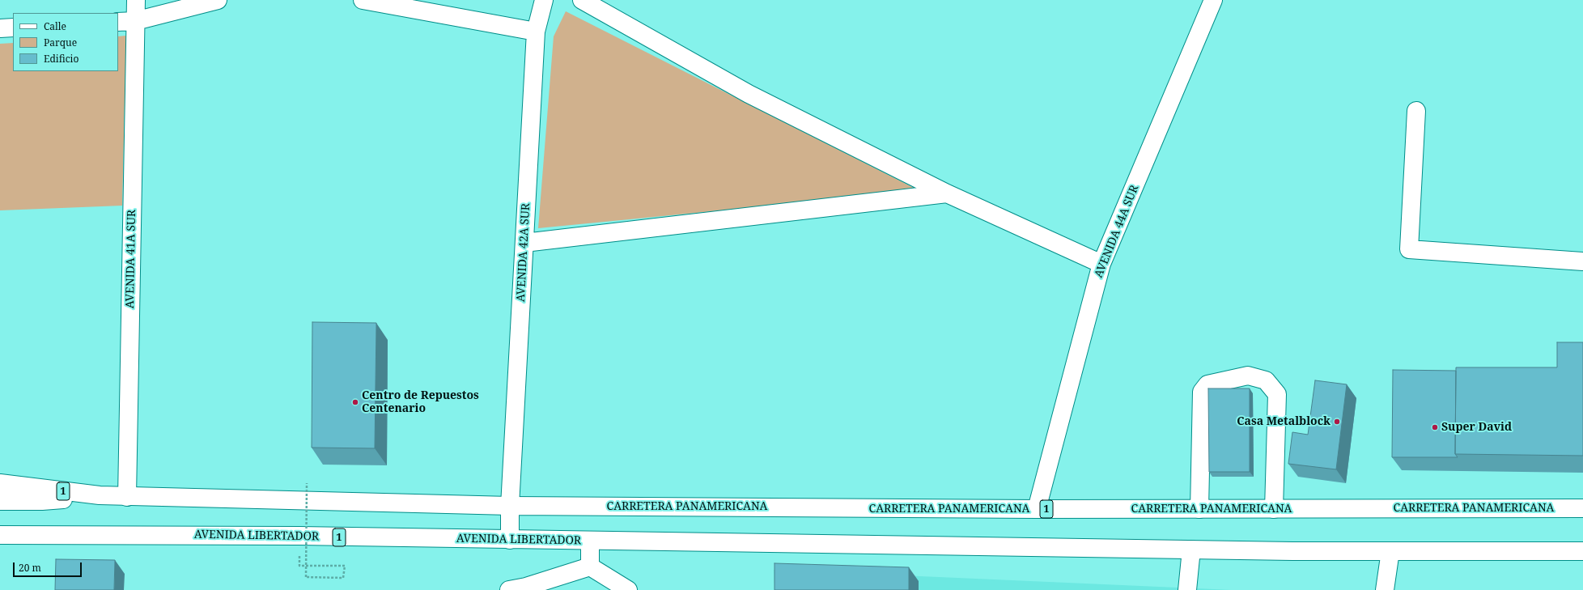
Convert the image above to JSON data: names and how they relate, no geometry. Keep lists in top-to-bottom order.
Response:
{
  "streets": {
    "main road": [
      "AVENIDA 44A SUR",
      "AVENIDA 42A SUR",
      "AVENIDA 41A SUR",
      "1",
      "CARRETERA PANAMERICANA",
      "AVENIDA LIBERTADOR"
    ]
  },
  "crossings": [
    ["AVENIDA 44A SUR", "CARRETERA PANAMERICANA"],
    ["AVENIDA 42A SUR", "1"],
    ["AVENIDA 42A SUR", "CARRETERA PANAMERICANA"],
    ["AVENIDA 42A SUR", "AVENIDA LIBERTADOR"],
    ["AVENIDA 41A SUR", "1"],
    ["1", "CARRETERA PANAMERICANA"],
    ["1", "AVENIDA LIBERTADOR"]
  ],
  "places": ["Centro de Repuestos Centenario", "Casa Metalblock", "Super David"],
  "legend": ["Calle", "Parque", "Edificio"],
  "scale_bar": "20 m"
}
